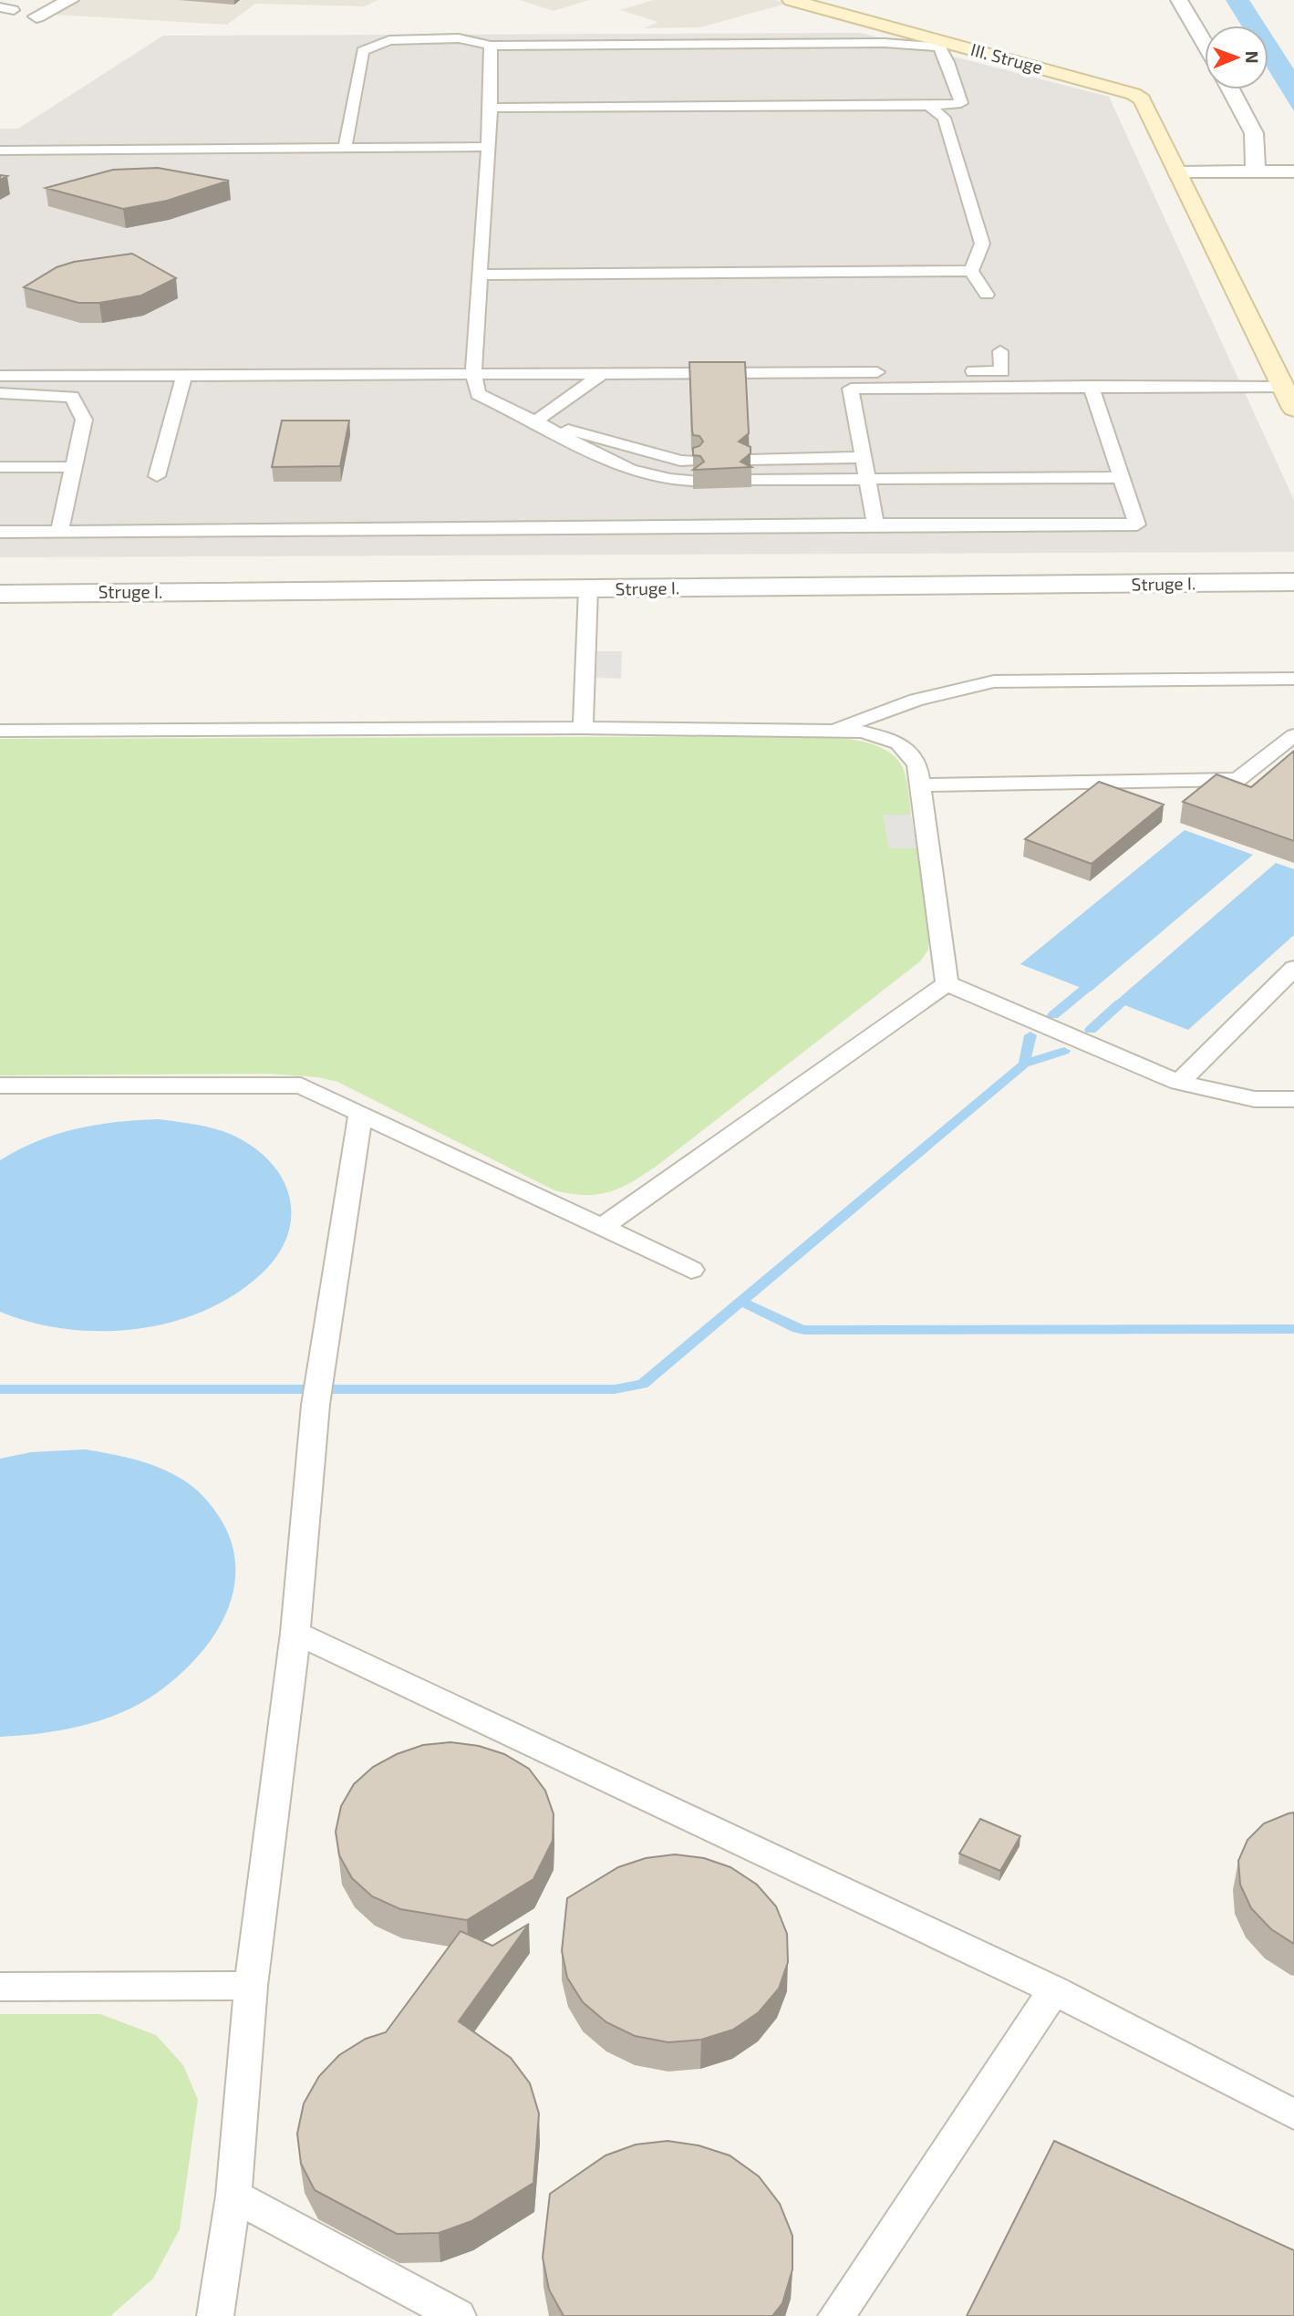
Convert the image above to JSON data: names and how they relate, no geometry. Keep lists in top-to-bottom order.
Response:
{
  "streets": {
    "street": ["III. Struge", "Struge I."]
  },
  "north": "right"
}
